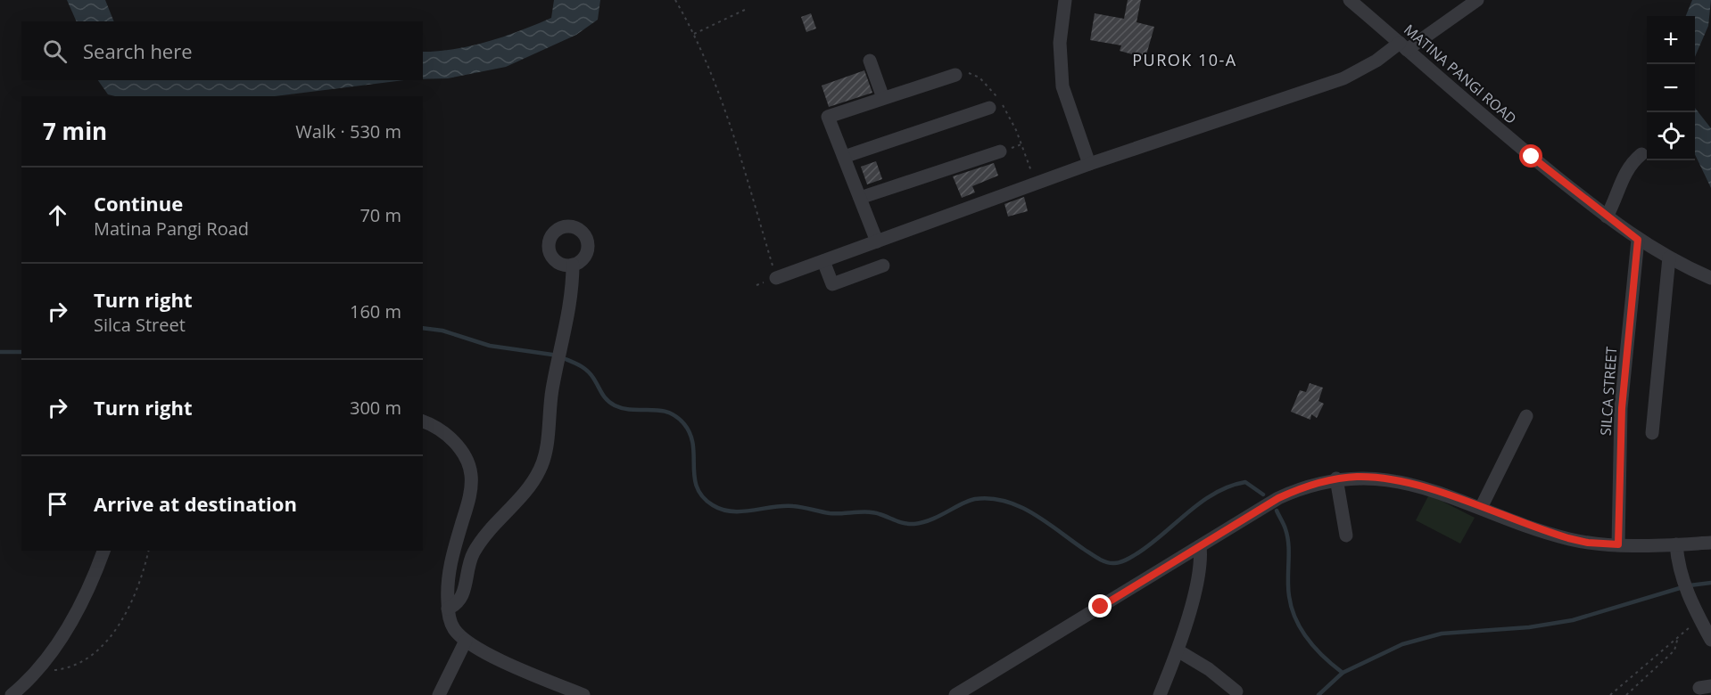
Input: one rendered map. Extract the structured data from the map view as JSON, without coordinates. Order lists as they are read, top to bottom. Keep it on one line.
{"streets":{"street":["MATINA PANGI ROAD","SILCA STREET"]},"crossings":[["MATINA PANGI ROAD","SILCA STREET"]],"districts":["PUROK 10-A"],"page":{"map_buttons":["+","−"],"search":"Search here","heading":["7 min","Walk · 530 m"],"list":[["Continue","Matina Pangi Road","70 m"],["Turn right","Silca Street","160 m"],["Turn right","300 m"],"Arrive at destination"]}}
